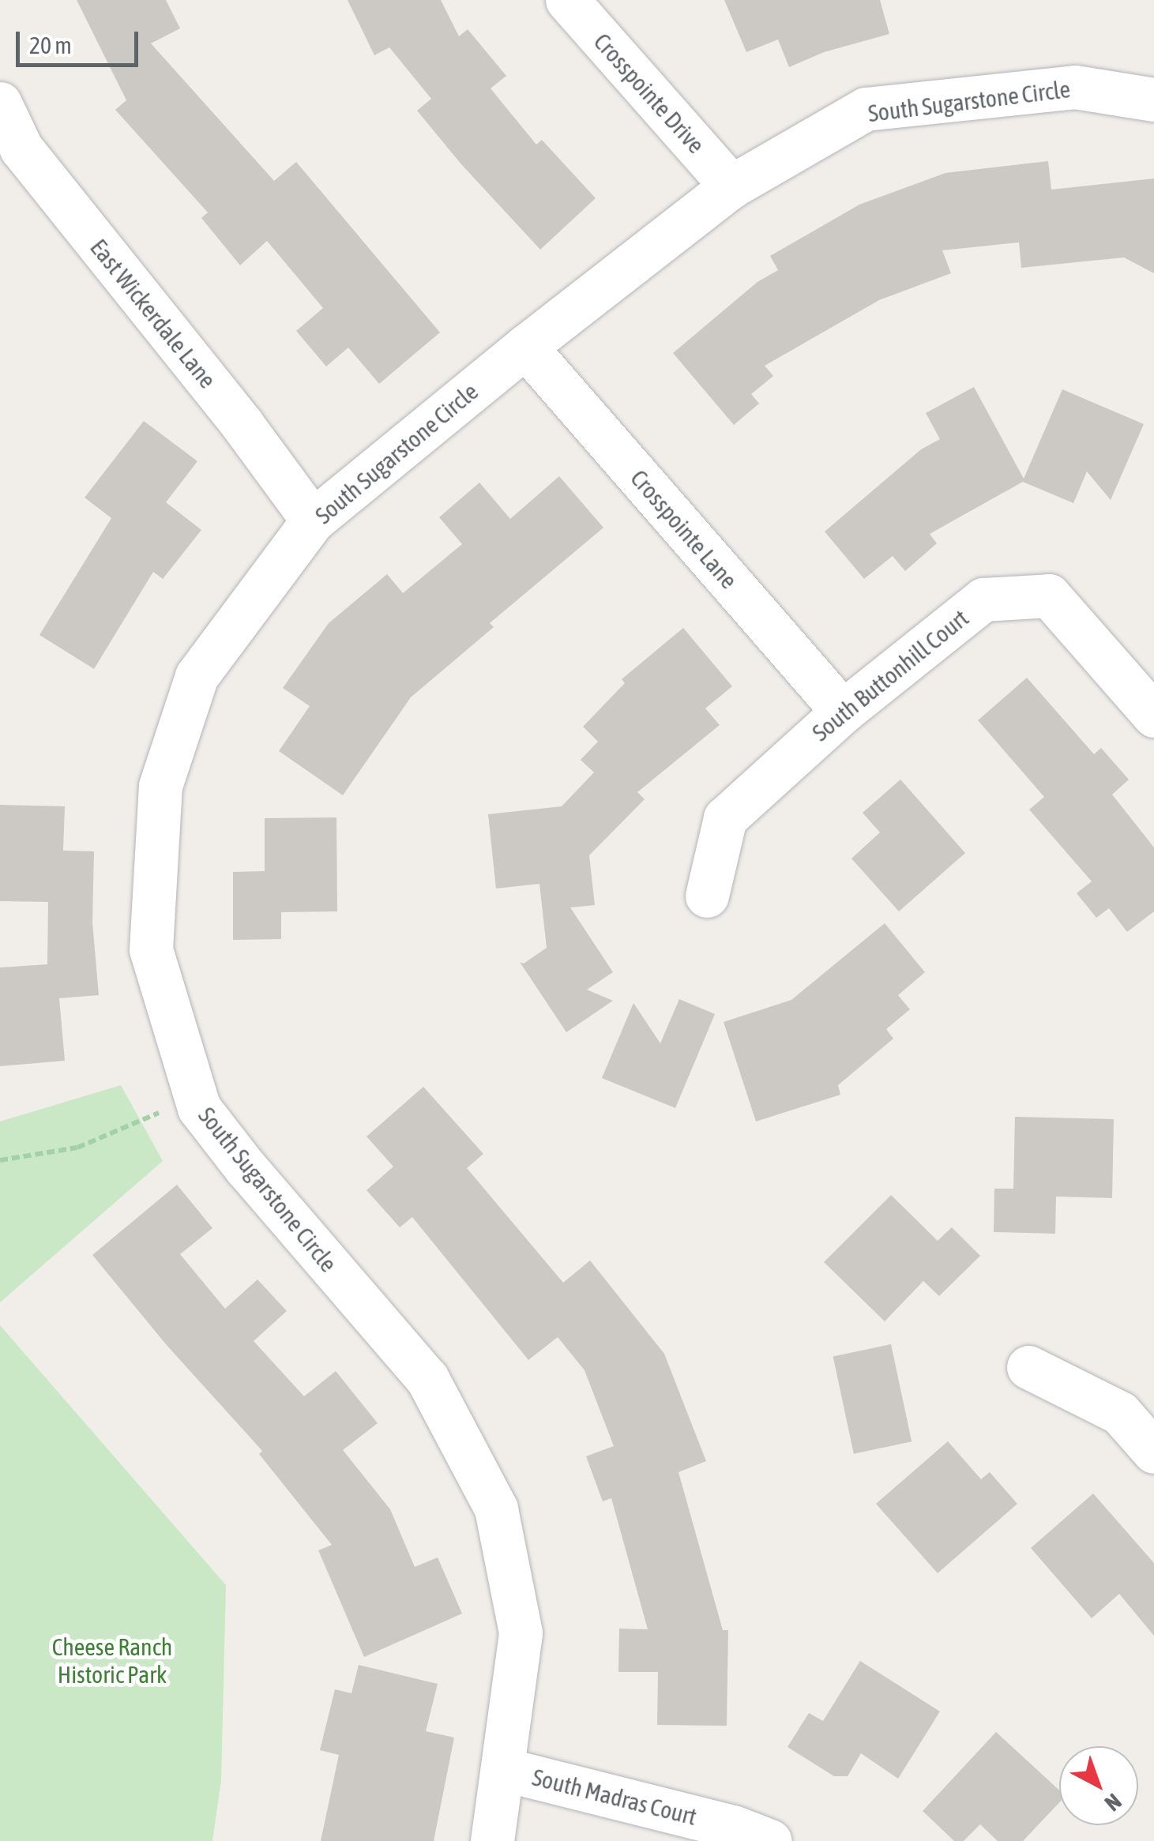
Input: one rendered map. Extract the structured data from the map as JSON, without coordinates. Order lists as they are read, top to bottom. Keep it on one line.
{"streets":{"street":["Crosspointe Drive","South Sugarstone Circle","East Wickerdale Lane","Crosspointe Lane","South Buttonhill Court","South Madras Court"]},"crossings":[["Crosspointe Drive","South Sugarstone Circle"],["South Sugarstone Circle","East Wickerdale Lane"],["South Sugarstone Circle","Crosspointe Lane"],["South Sugarstone Circle","South Madras Court"],["Crosspointe Lane","South Buttonhill Court"]],"parks":["Cheese Ranch Historic Park"],"scale_bar":"20 m","north":"bottom right"}
